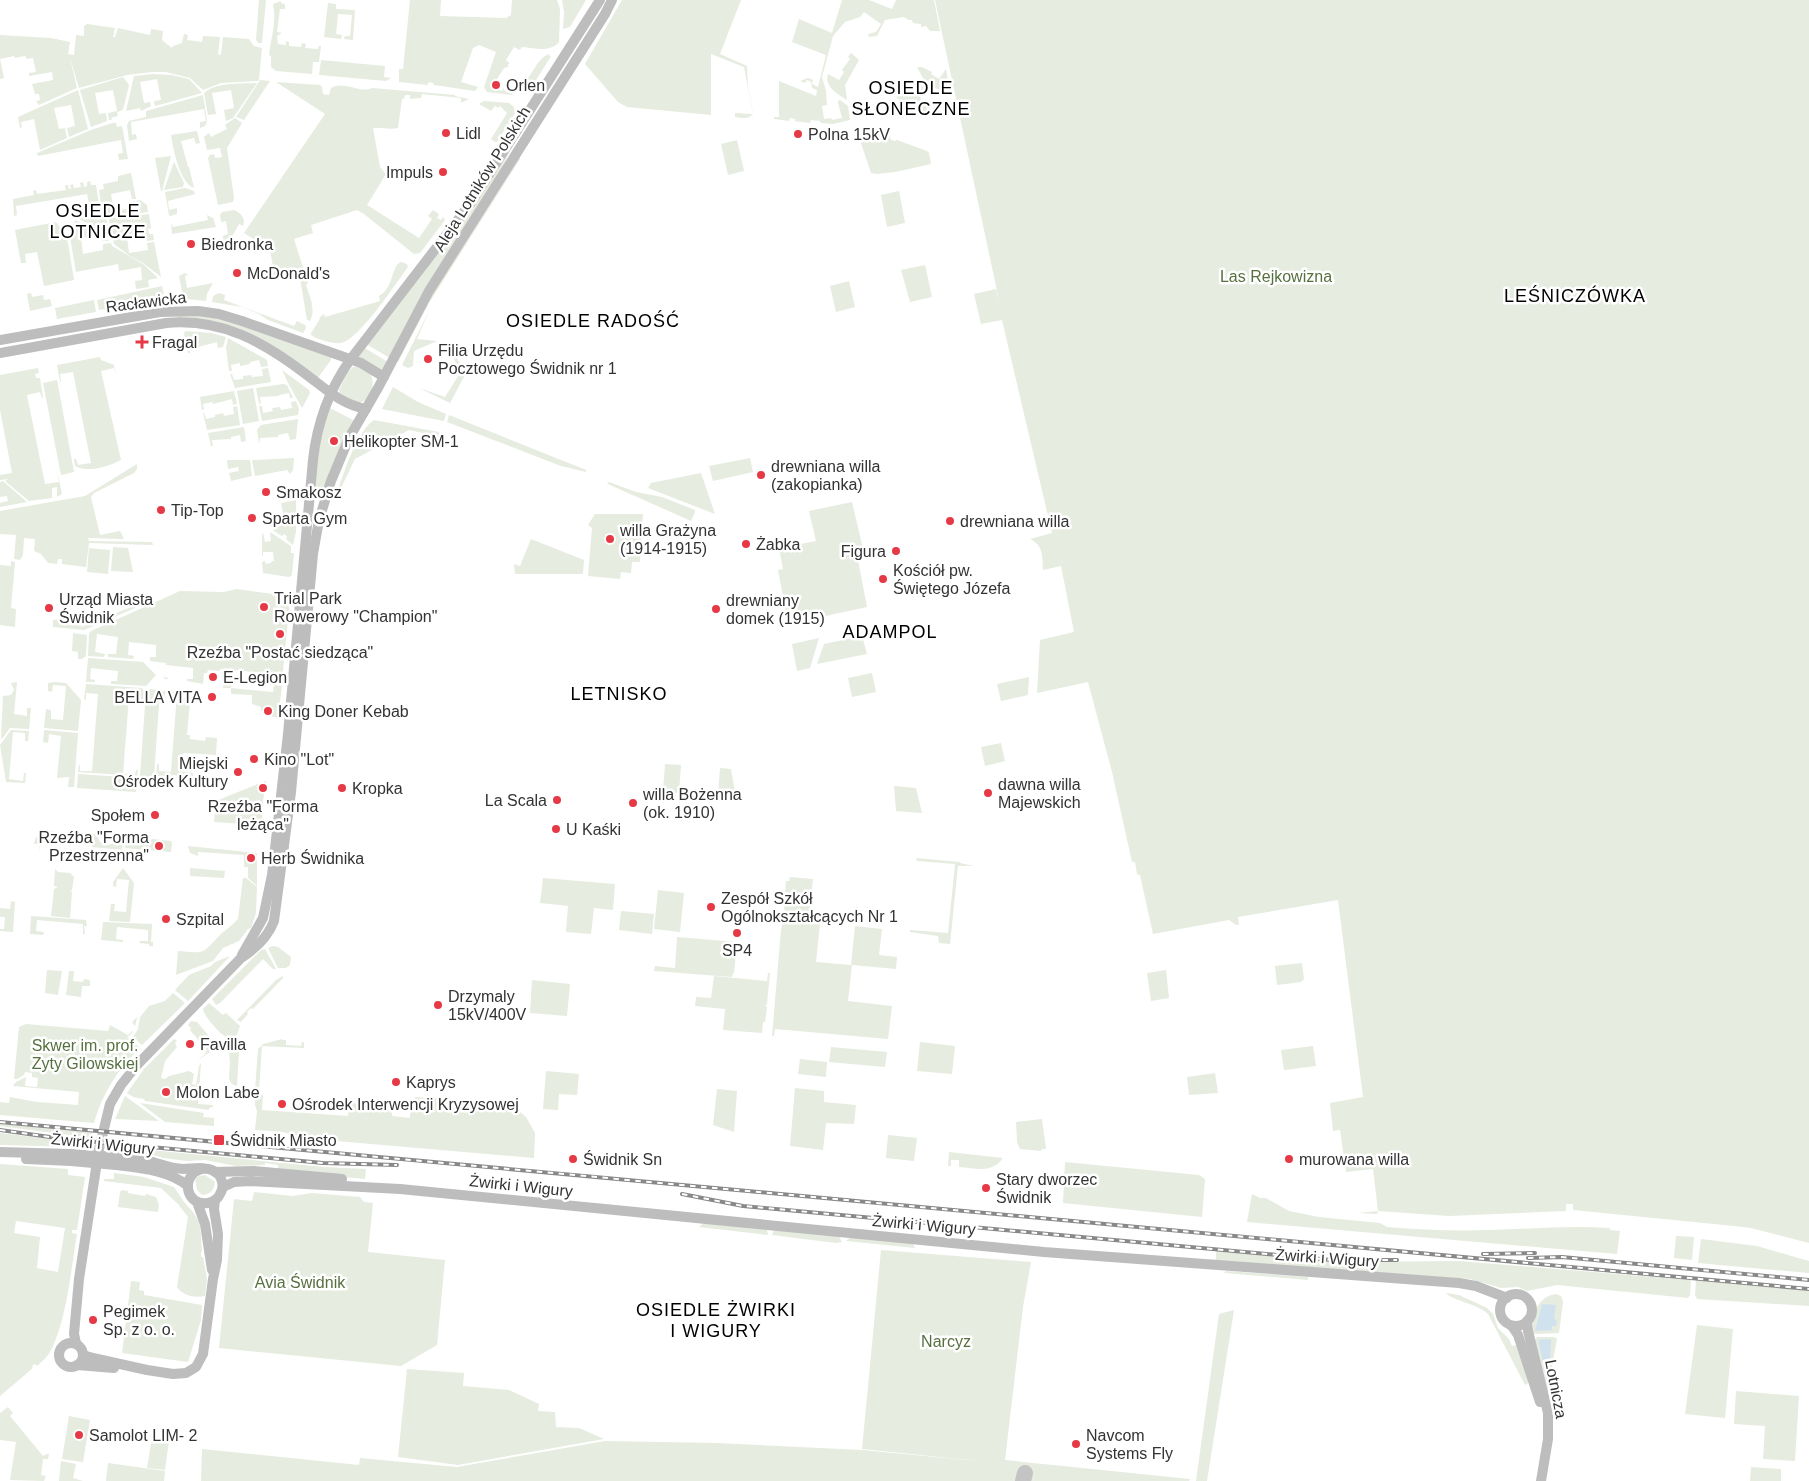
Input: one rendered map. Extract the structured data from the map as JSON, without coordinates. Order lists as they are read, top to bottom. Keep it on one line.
{"streets":{"street":["Aleja Lotników Polskich","Racławicka","Żwirki i Wigury","Lotnicza"]},"crossings":[["Aleja Lotników Polskich","Racławicka"],["Żwirki i Wigury","Lotnicza"]],"districts":["OSIEDLE SŁONECZNE","OSIEDLE LOTNICZE","LEŚNICZÓWKA","OSIEDLE RADOŚĆ","ADAMPOL","LETNISKO","OSIEDLE ŻWIRKI I WIGURY"],"parks":["Las Rejkowizna","Skwer im. prof. Zyty Gilowskiej","Avia Świdnik","Narcyz"],"places":{"other":["Orlen","Lidl","Polna 15kV","Impuls","Biedronka","McDonald's","Filia Urzędu Pocztowego Świdnik nr 1","Helikopter SM-1","drewniana willa (zakopianka)","Smakosz","Tip-Top","Sparta Gym","drewniana willa","willa Grażyna (1914-1915)","Żabka","Figura","Kościół pw. Świętego Józefa","Trial Park Rowerowy \"Champion\"","Urząd Miasta Świdnik","drewniany domek (1915)","Rzeźba \"Postać siedząca\"","E-Legion","BELLA VITA","King Doner Kebab","Kino \"Lot\"","Miejski Ośrodek Kultury","Rzeźba \"Forma leżąca\"","Kropka","dawna willa Majewskich","La Scala","willa Bożenna (ok. 1910)","Społem","U Kaśki","Rzeźba \"Forma Przestrzenna\"","Herb Świdnika","Zespół Szkół Ogólnokształcących Nr 1","Szpital","SP4","Drzymaly 15kV/400V","Favilla","Kaprys","Molon Labe","Ośrodek Interwencji Kryzysowej","Świdnik Sn","murowana willa","Stary dworzec Świdnik","Pegimek Sp. z o. o.","Samolot LIM- 2","Navcom Systems Fly"],"health":["Fragal"],"transit":["Świdnik Miasto"]}}
